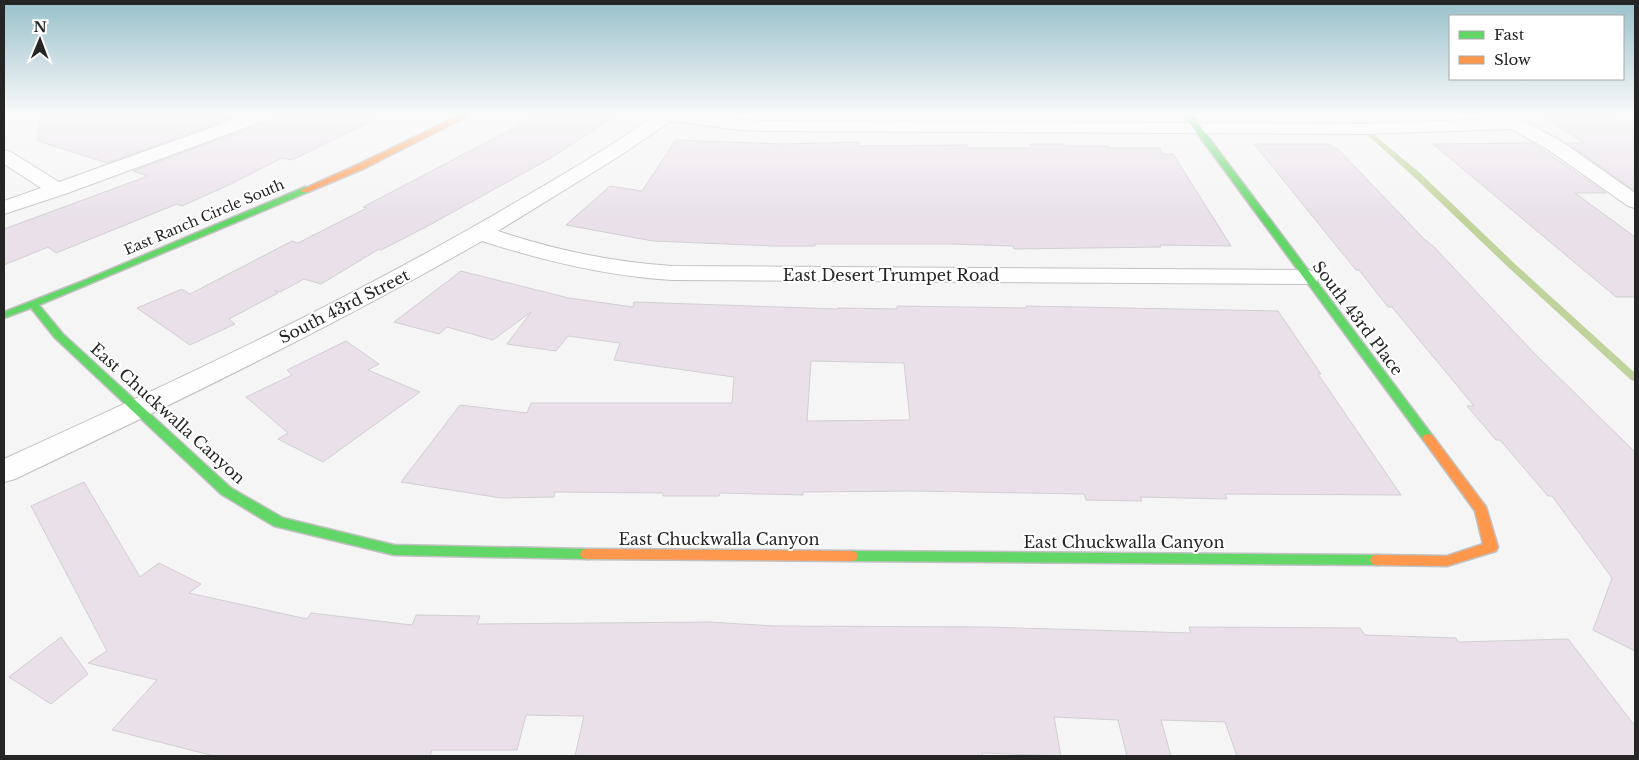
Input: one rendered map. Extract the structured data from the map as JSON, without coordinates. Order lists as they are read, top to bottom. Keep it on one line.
{"streets":{"street":["East Ranch Circle South","East Desert Trumpet Road","South 43rd Street","South 43rd Place","East Chuckwalla Canyon"]},"crossings":[["East Ranch Circle South","East Chuckwalla Canyon"],["East Desert Trumpet Road","South 43rd Street"],["East Desert Trumpet Road","South 43rd Place"],["South 43rd Street","East Chuckwalla Canyon"],["South 43rd Place","East Chuckwalla Canyon"]],"legend":["Fast","Slow"],"north":"top"}
